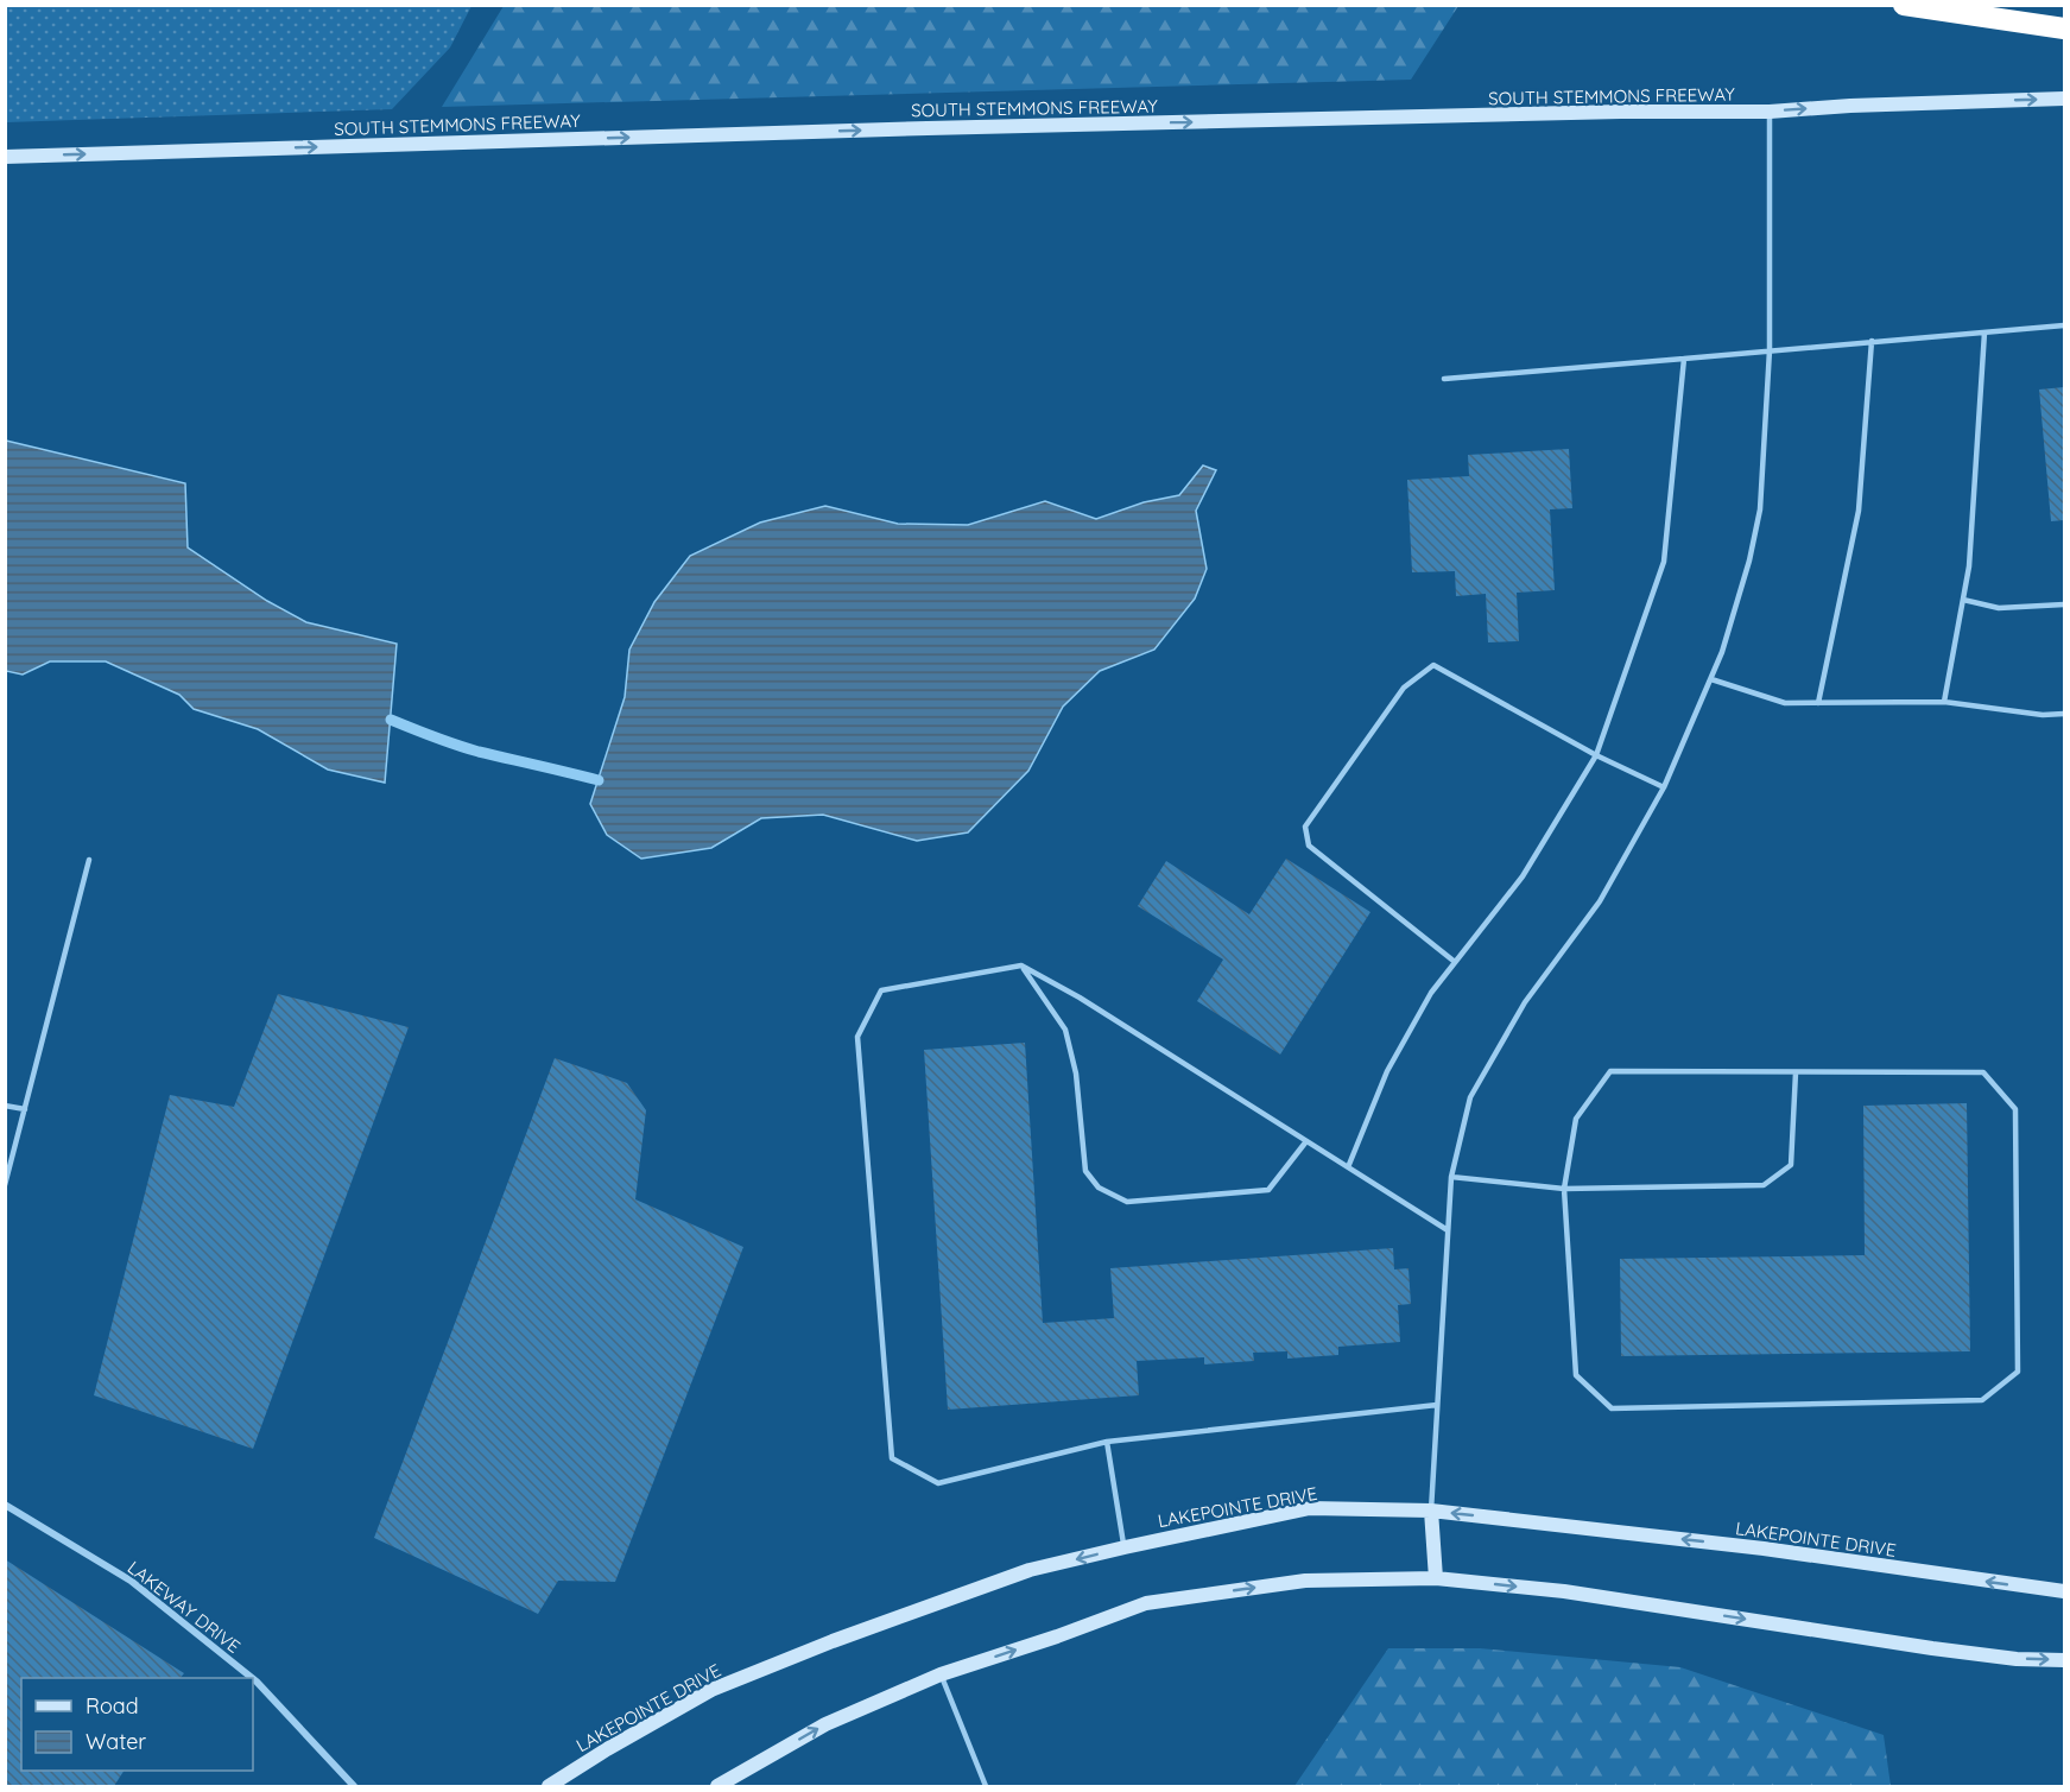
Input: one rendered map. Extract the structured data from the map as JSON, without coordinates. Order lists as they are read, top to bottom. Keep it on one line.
{"streets":{"main road":["SOUTH STEMMONS FREEWAY","LAKEPOINTE DRIVE"],"street":["LAKEWAY DRIVE"]},"one_way":["SOUTH STEMMONS FREEWAY"],"legend":["Road","Water"]}
